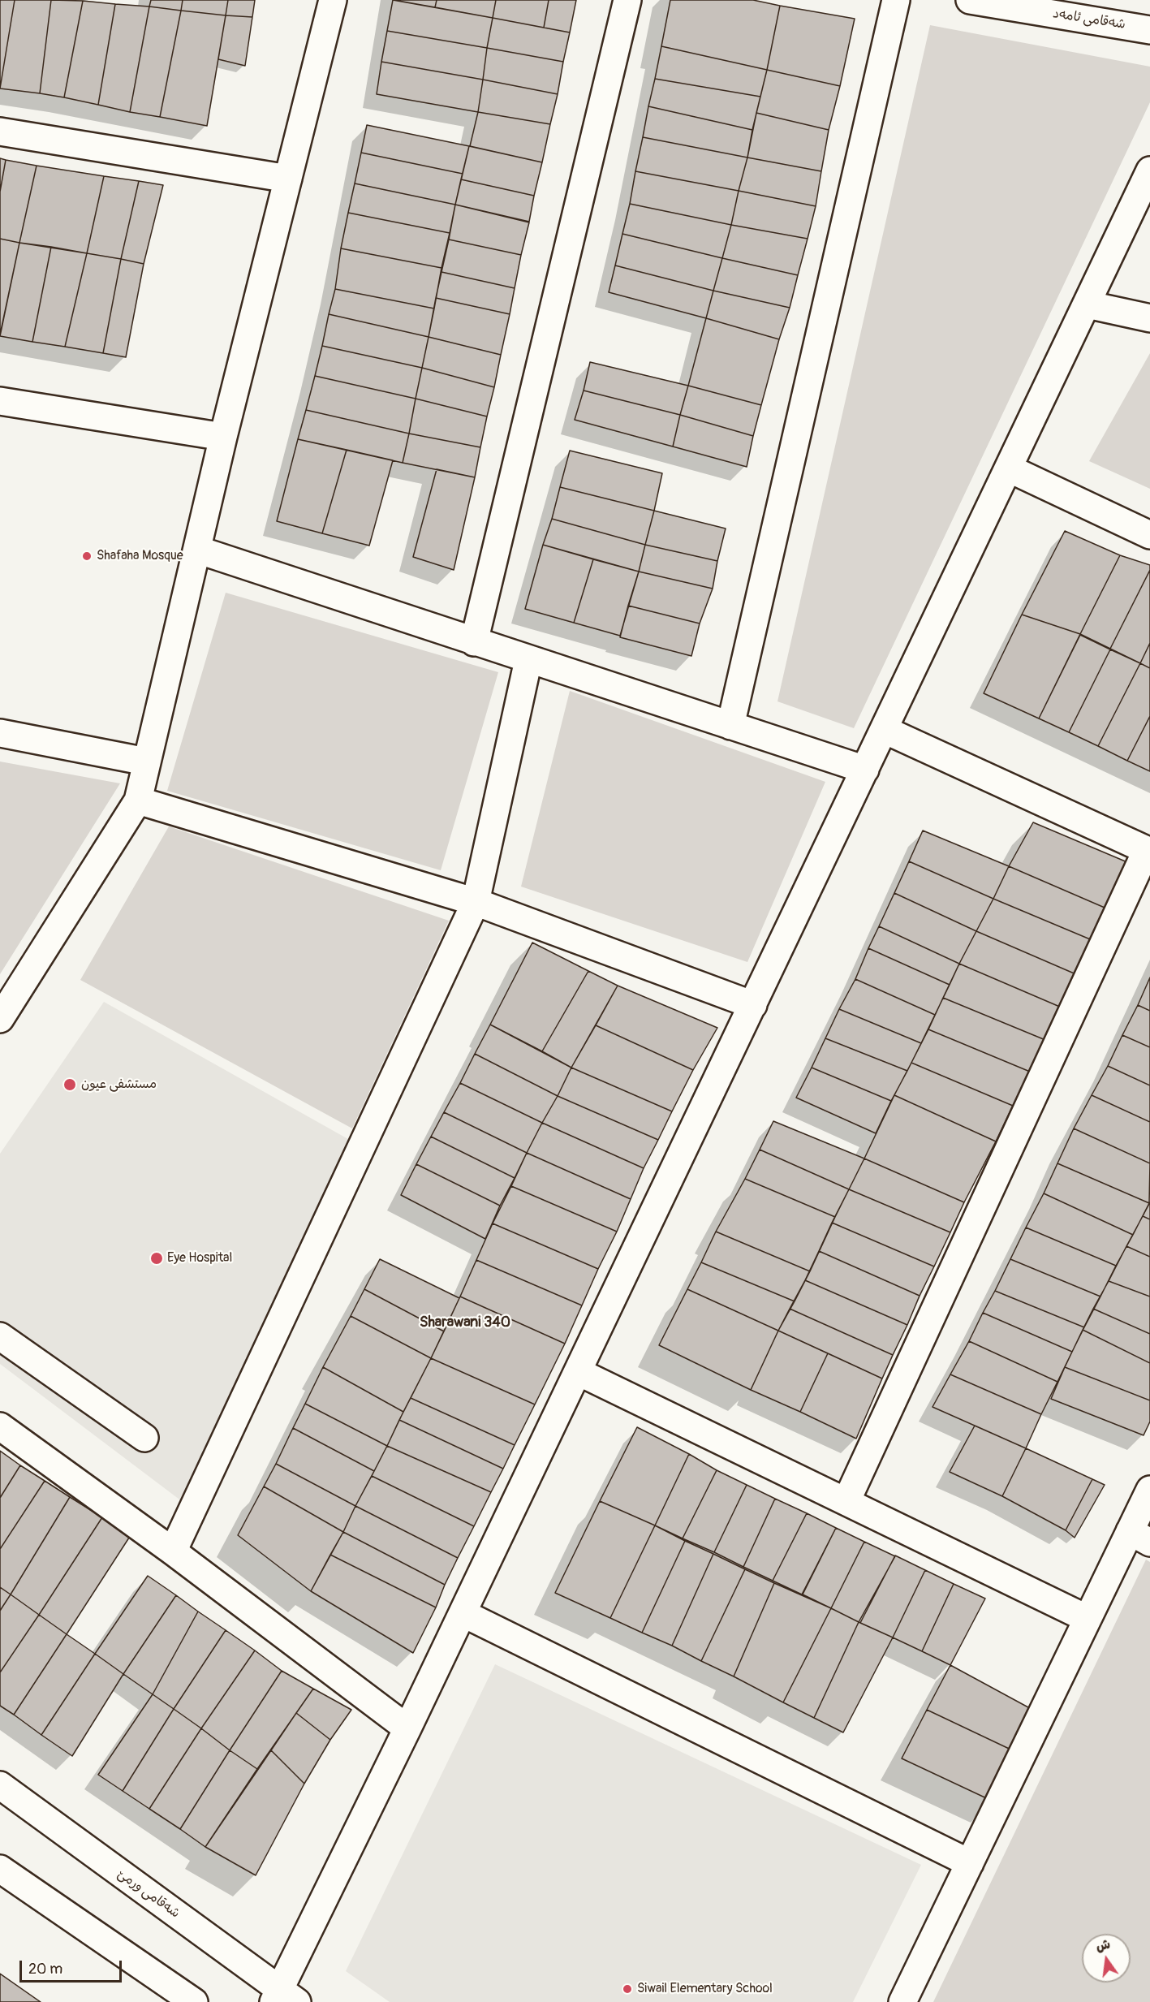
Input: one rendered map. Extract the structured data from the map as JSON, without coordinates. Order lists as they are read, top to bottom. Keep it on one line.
{"streets":{"street":["شەقامی ئامەد","شەقامی ورمێ"]},"districts":["Sharawani 340"],"places":["Shafaha Mosque","مستشفى عيون","Eye Hospital","Siwail Elementary School"],"scale_bar":"20 m","north":"top"}
